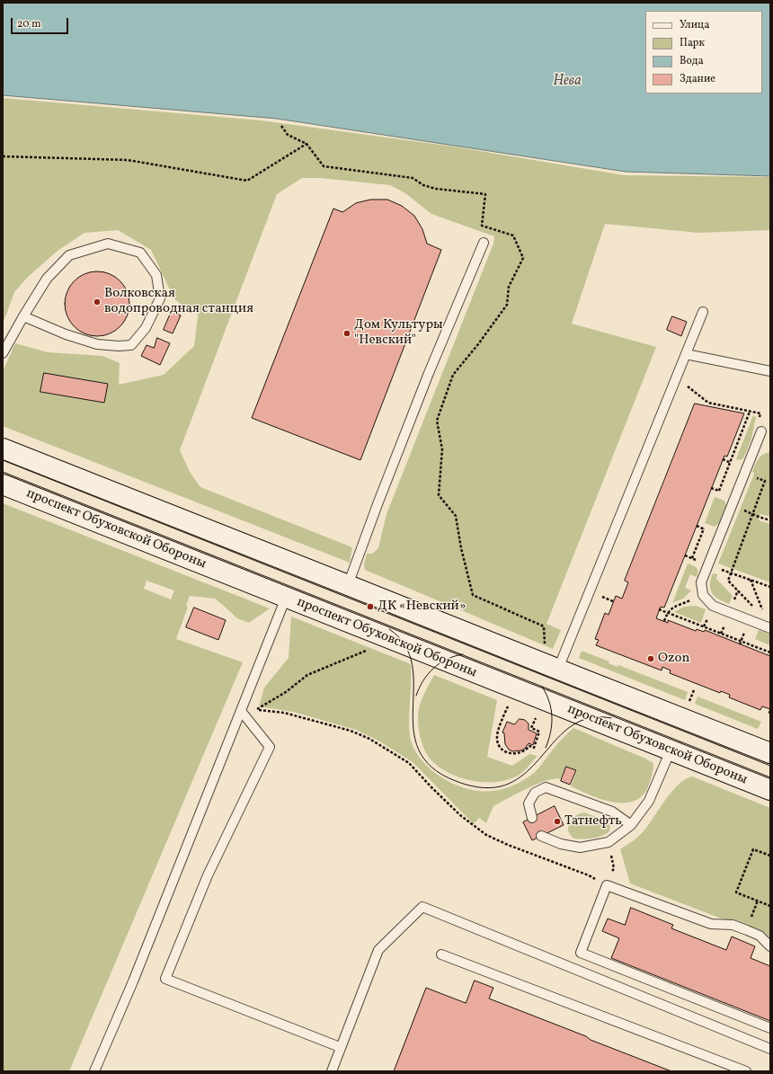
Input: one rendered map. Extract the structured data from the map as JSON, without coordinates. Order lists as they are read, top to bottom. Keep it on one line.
{"streets":{"main road":["проспект Обуховской Обороны"]},"water":["Нева"],"places":["Волковская водопроводная станция","Дом Культуры \"Невский\"","ДК «Невский»","Ozon","Татнефть"],"legend":["Улица","Парк","Вода","Здание"],"scale_bar":"20 m"}
